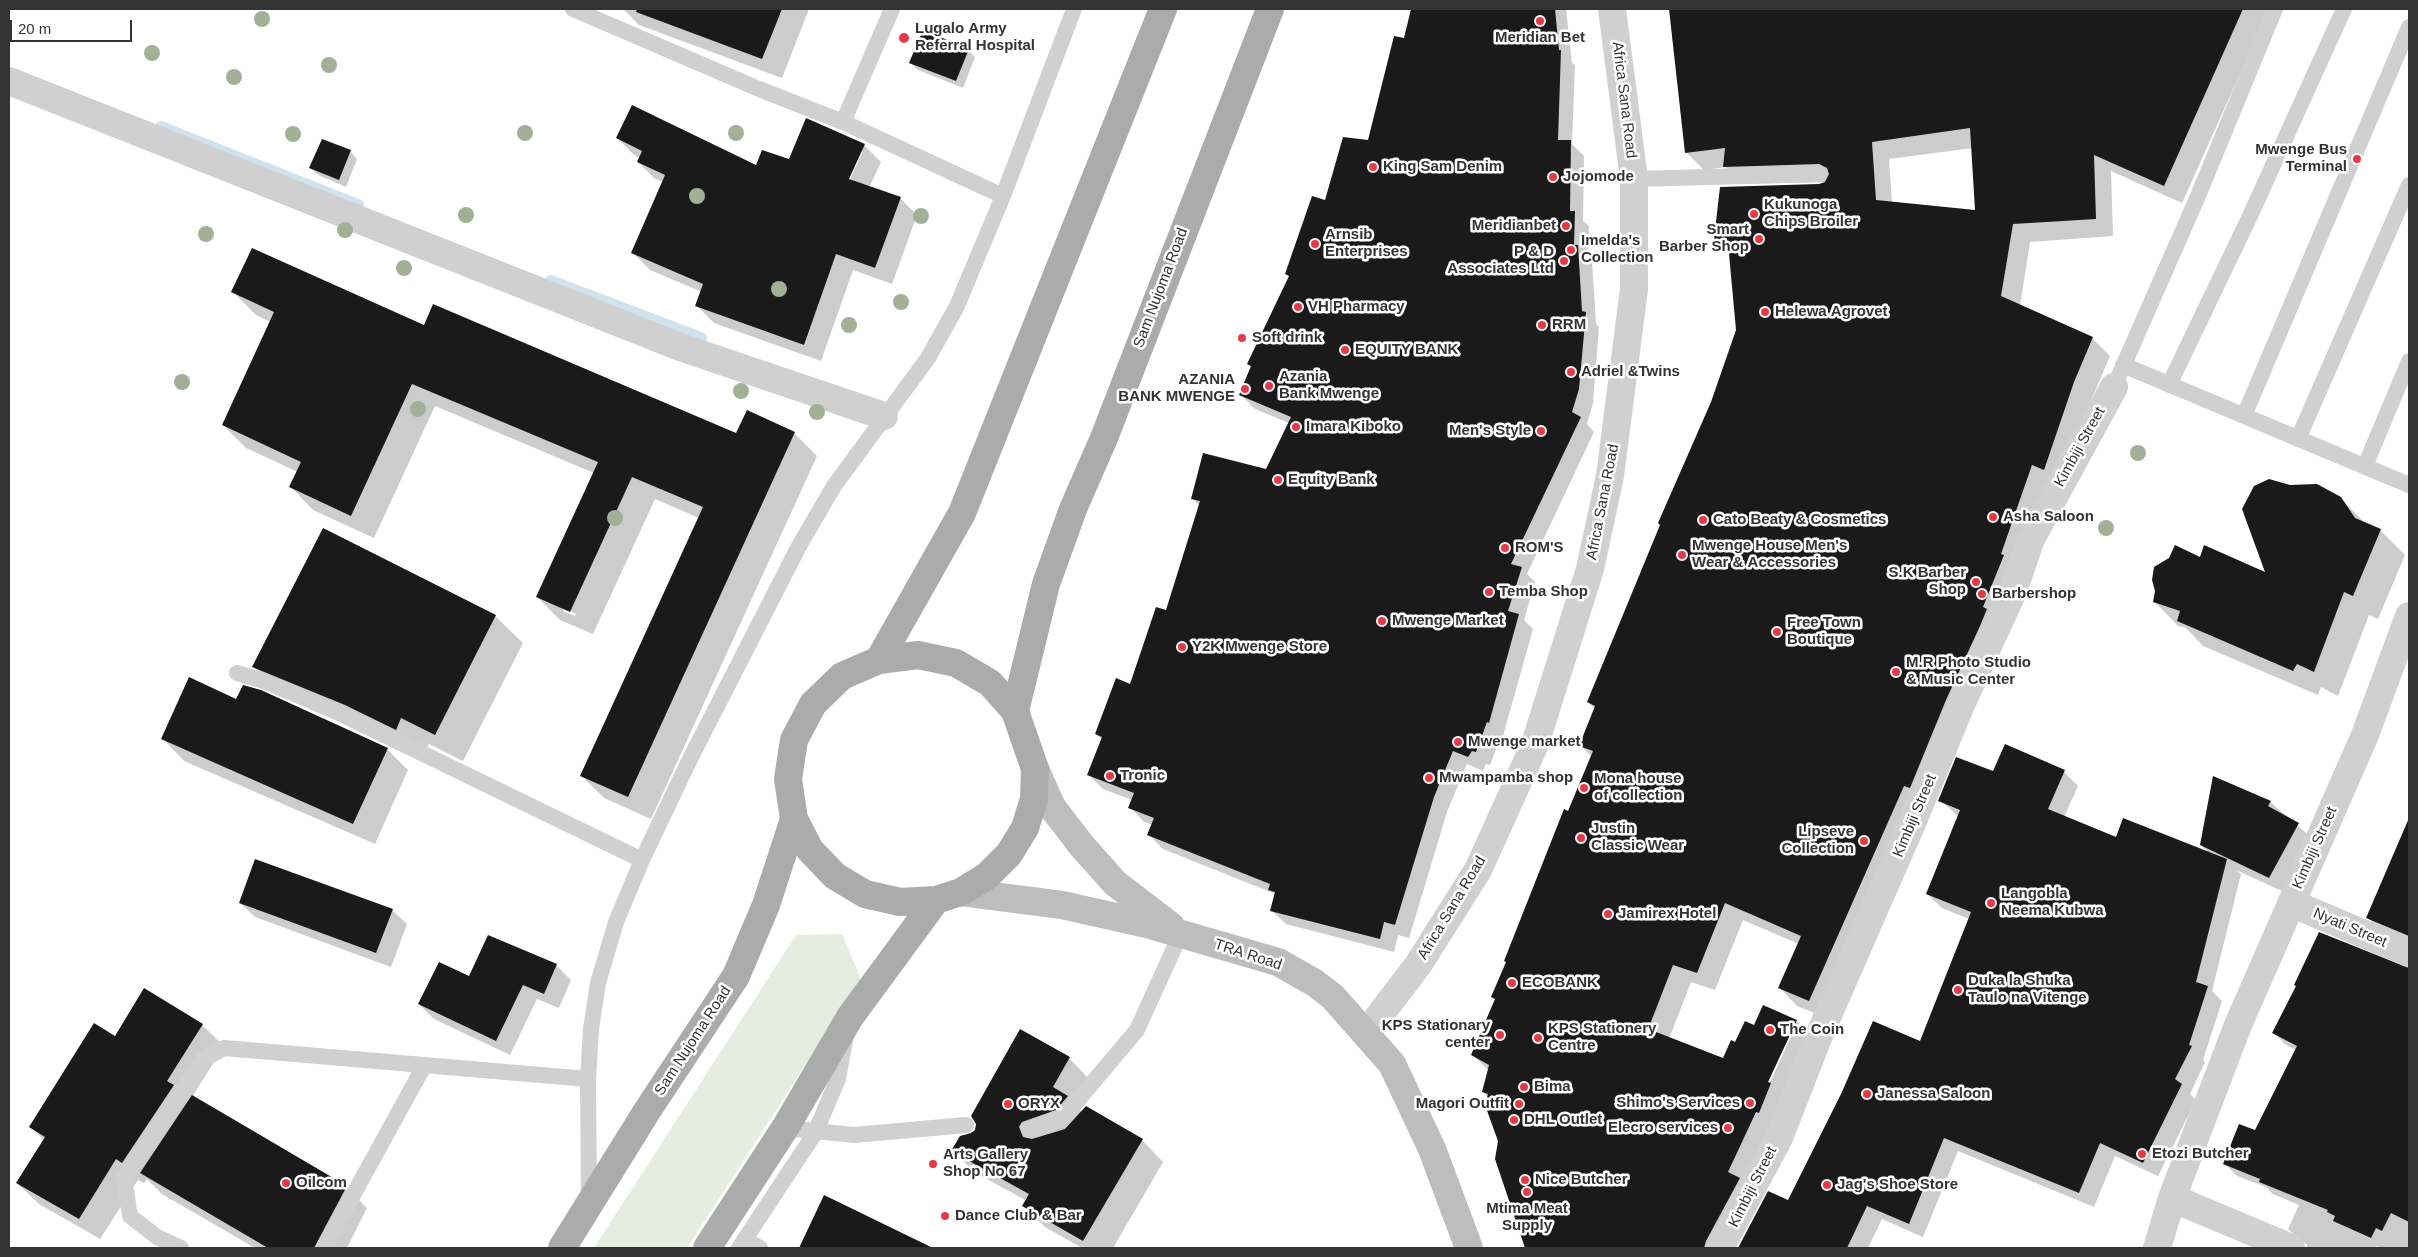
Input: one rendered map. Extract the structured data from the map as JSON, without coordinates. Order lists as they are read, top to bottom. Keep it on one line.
{"streets":{"main road":["Sam Nujoma Road","TRA Road"],"street":["Africa Sana Road","Kimbiji Street","Nyati Street"]},"crossings":[["Africa Sana Road","TRA Road"],["Kimbiji Street","Nyati Street"]],"places":["Meridian Bet","Lugalo Army Referral Hospital","Mwenge Bus Terminal","King Sam Denim","Jojomode","Kukunoga Chips Broiler","Meridianbet","Smart Barber Shop","Arnsib Enterprises","Imelda's Collection","P & D Associates Ltd","VH Pharmacy","Helewa Agrovet","RRM","Soft drink","EQUITY BANK","Adriel &Twins","Azania Bank Mwenge","AZANIA BANK MWENGE","Imara Kiboko","Men's Style","Equity Bank","Asha Saloon","Cato Beaty & Cosmetics","ROM'S","Mwenge House Men's Wear & Accessories","S.K Barber Shop","Temba Shop","Barbershop","Mwenge Market","Free Town Boutique","Y2K Mwenge Store","M.R Photo Studio & Music Center","Mwenge market","Tronic","Mwampamba shop","Mona house of collection","Justin Classic Wear","Lipseve Collection","Langobla Neema Kubwa","Jamirex Hotel","ECOBANK","Duka la Shuka Taulo na Vitenge","The Coin","KPS Stationary center","KPS Stationery Centre","Bima","Janessa Saloon","Shimo's Services","ORYX","Magori Outfit","DHL Outlet","Elecro services","Etozi Butcher","Arts Gallery Shop No 67","Nice Butcher","Oilcom","Jag's Shoe Store","Mtima Meat Supply","Dance Club & Bar"],"scale_bar":"20 m"}
